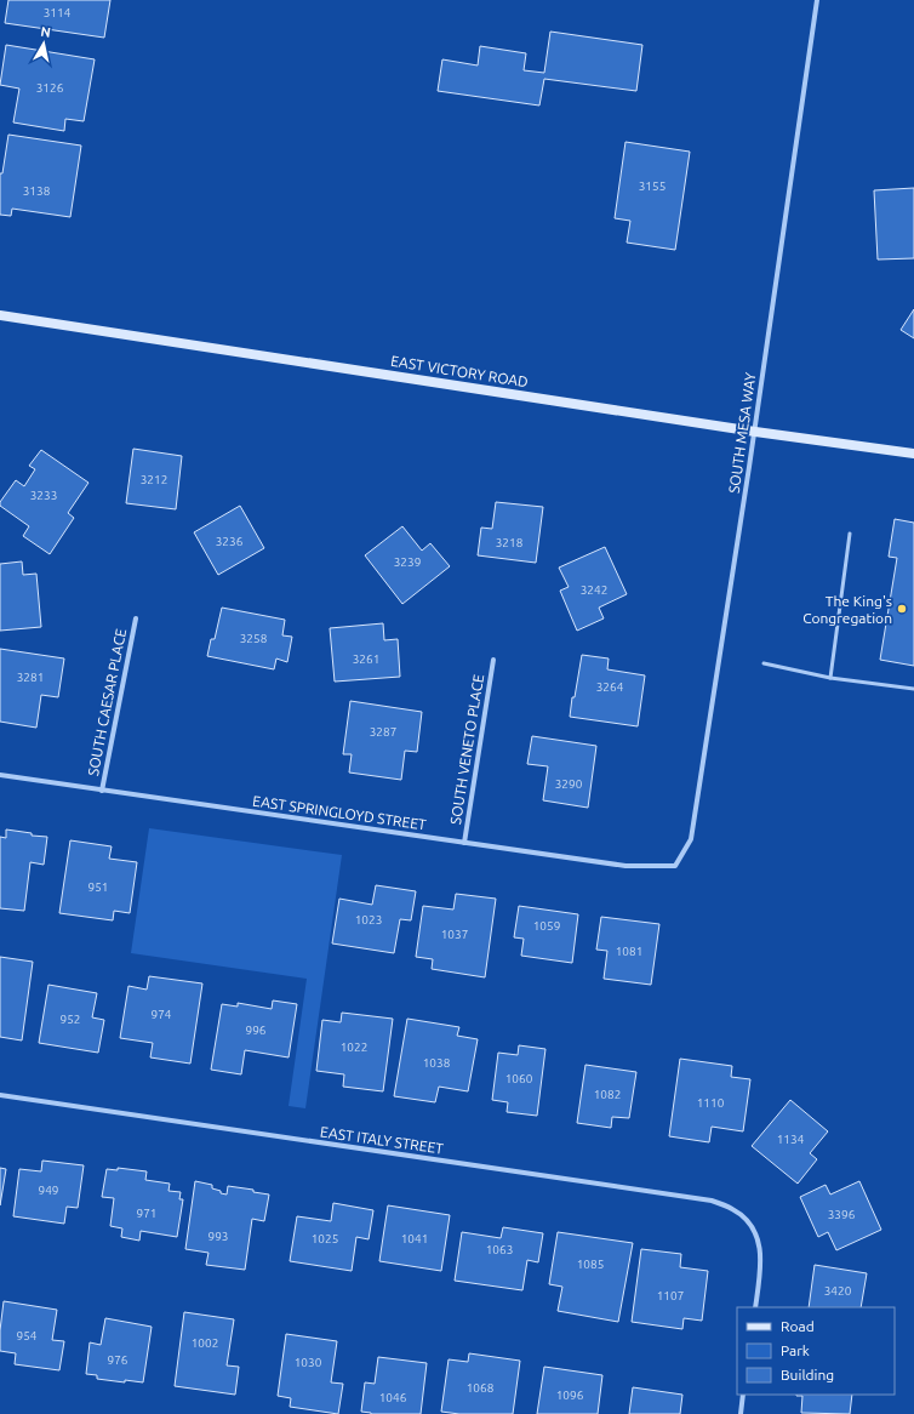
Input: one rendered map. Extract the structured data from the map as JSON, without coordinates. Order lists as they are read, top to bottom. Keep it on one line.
{"streets":{"main road":["EAST VICTORY ROAD"],"street":["SOUTH MESA WAY","SOUTH CAESAR PLACE","SOUTH VENETO PLACE","EAST SPRINGLOYD STREET","EAST ITALY STREET"]},"crossings":[["EAST VICTORY ROAD","SOUTH MESA WAY"],["SOUTH MESA WAY","EAST SPRINGLOYD STREET"],["SOUTH CAESAR PLACE","EAST SPRINGLOYD STREET"],["SOUTH VENETO PLACE","EAST SPRINGLOYD STREET"]],"places":["The King's Congregation"],"house_numbers":["3114","3126","3155","3138","3212","3233","3236","3218","3239","3242","3258","3261","3281","3264","3287","3290","951","1023","1059","1037","1081","974","952","996","1022","1038","1060","1082","1110","1134","949","971","3396","993","1025","1041","1063","1085","3420","1107","954","1002","976","1030","1068","1096","1046"],"legend":["Road","Park","Building"],"north":"top"}
